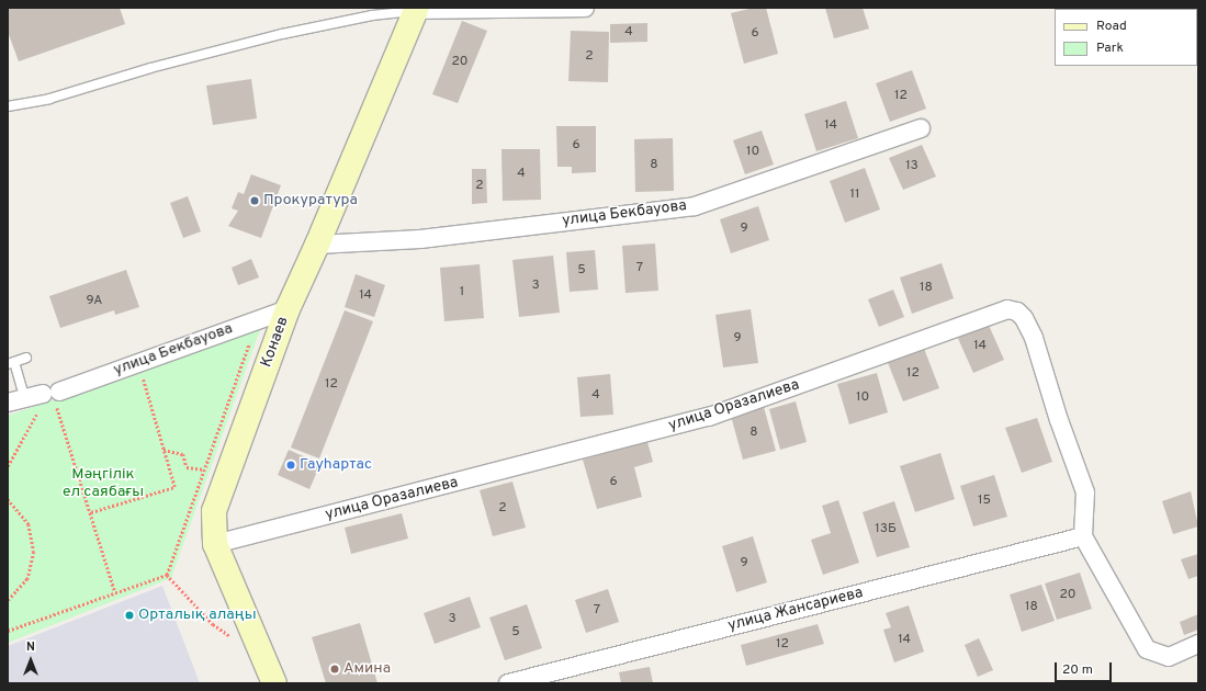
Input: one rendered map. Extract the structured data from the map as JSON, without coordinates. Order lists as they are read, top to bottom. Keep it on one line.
{"streets":{"main road":["Конаев"],"street":["улица Бекбауова","улица Оразалиева","улица Жансариева"]},"crossings":[["улица Бекбауова","Конаев"],["Конаев","улица Оразалиева"],["улица Оразалиева","улица Жансариева"]],"parks":["Мәңгілік ел саябағы"],"places":["Прокуратура","Гауһартас","Орталық алаңы","Амина"],"house_numbers":["4","6","2","20","12","14","6","10","8","13","4","2","11","9","7","5","3","18","1","14","9А","9","14","12","12","4","10","8","6","15","2","13Б","9","20","18","7","3","5","14","12"],"legend":["Road","Park"],"scale_bar":"20 m","north":"top"}
